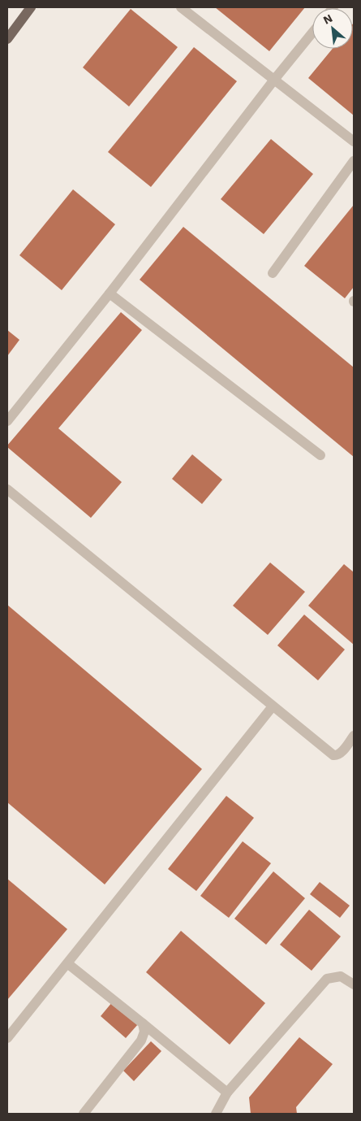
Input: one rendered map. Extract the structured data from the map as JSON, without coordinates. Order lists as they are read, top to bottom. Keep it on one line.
{"north":"top left"}
